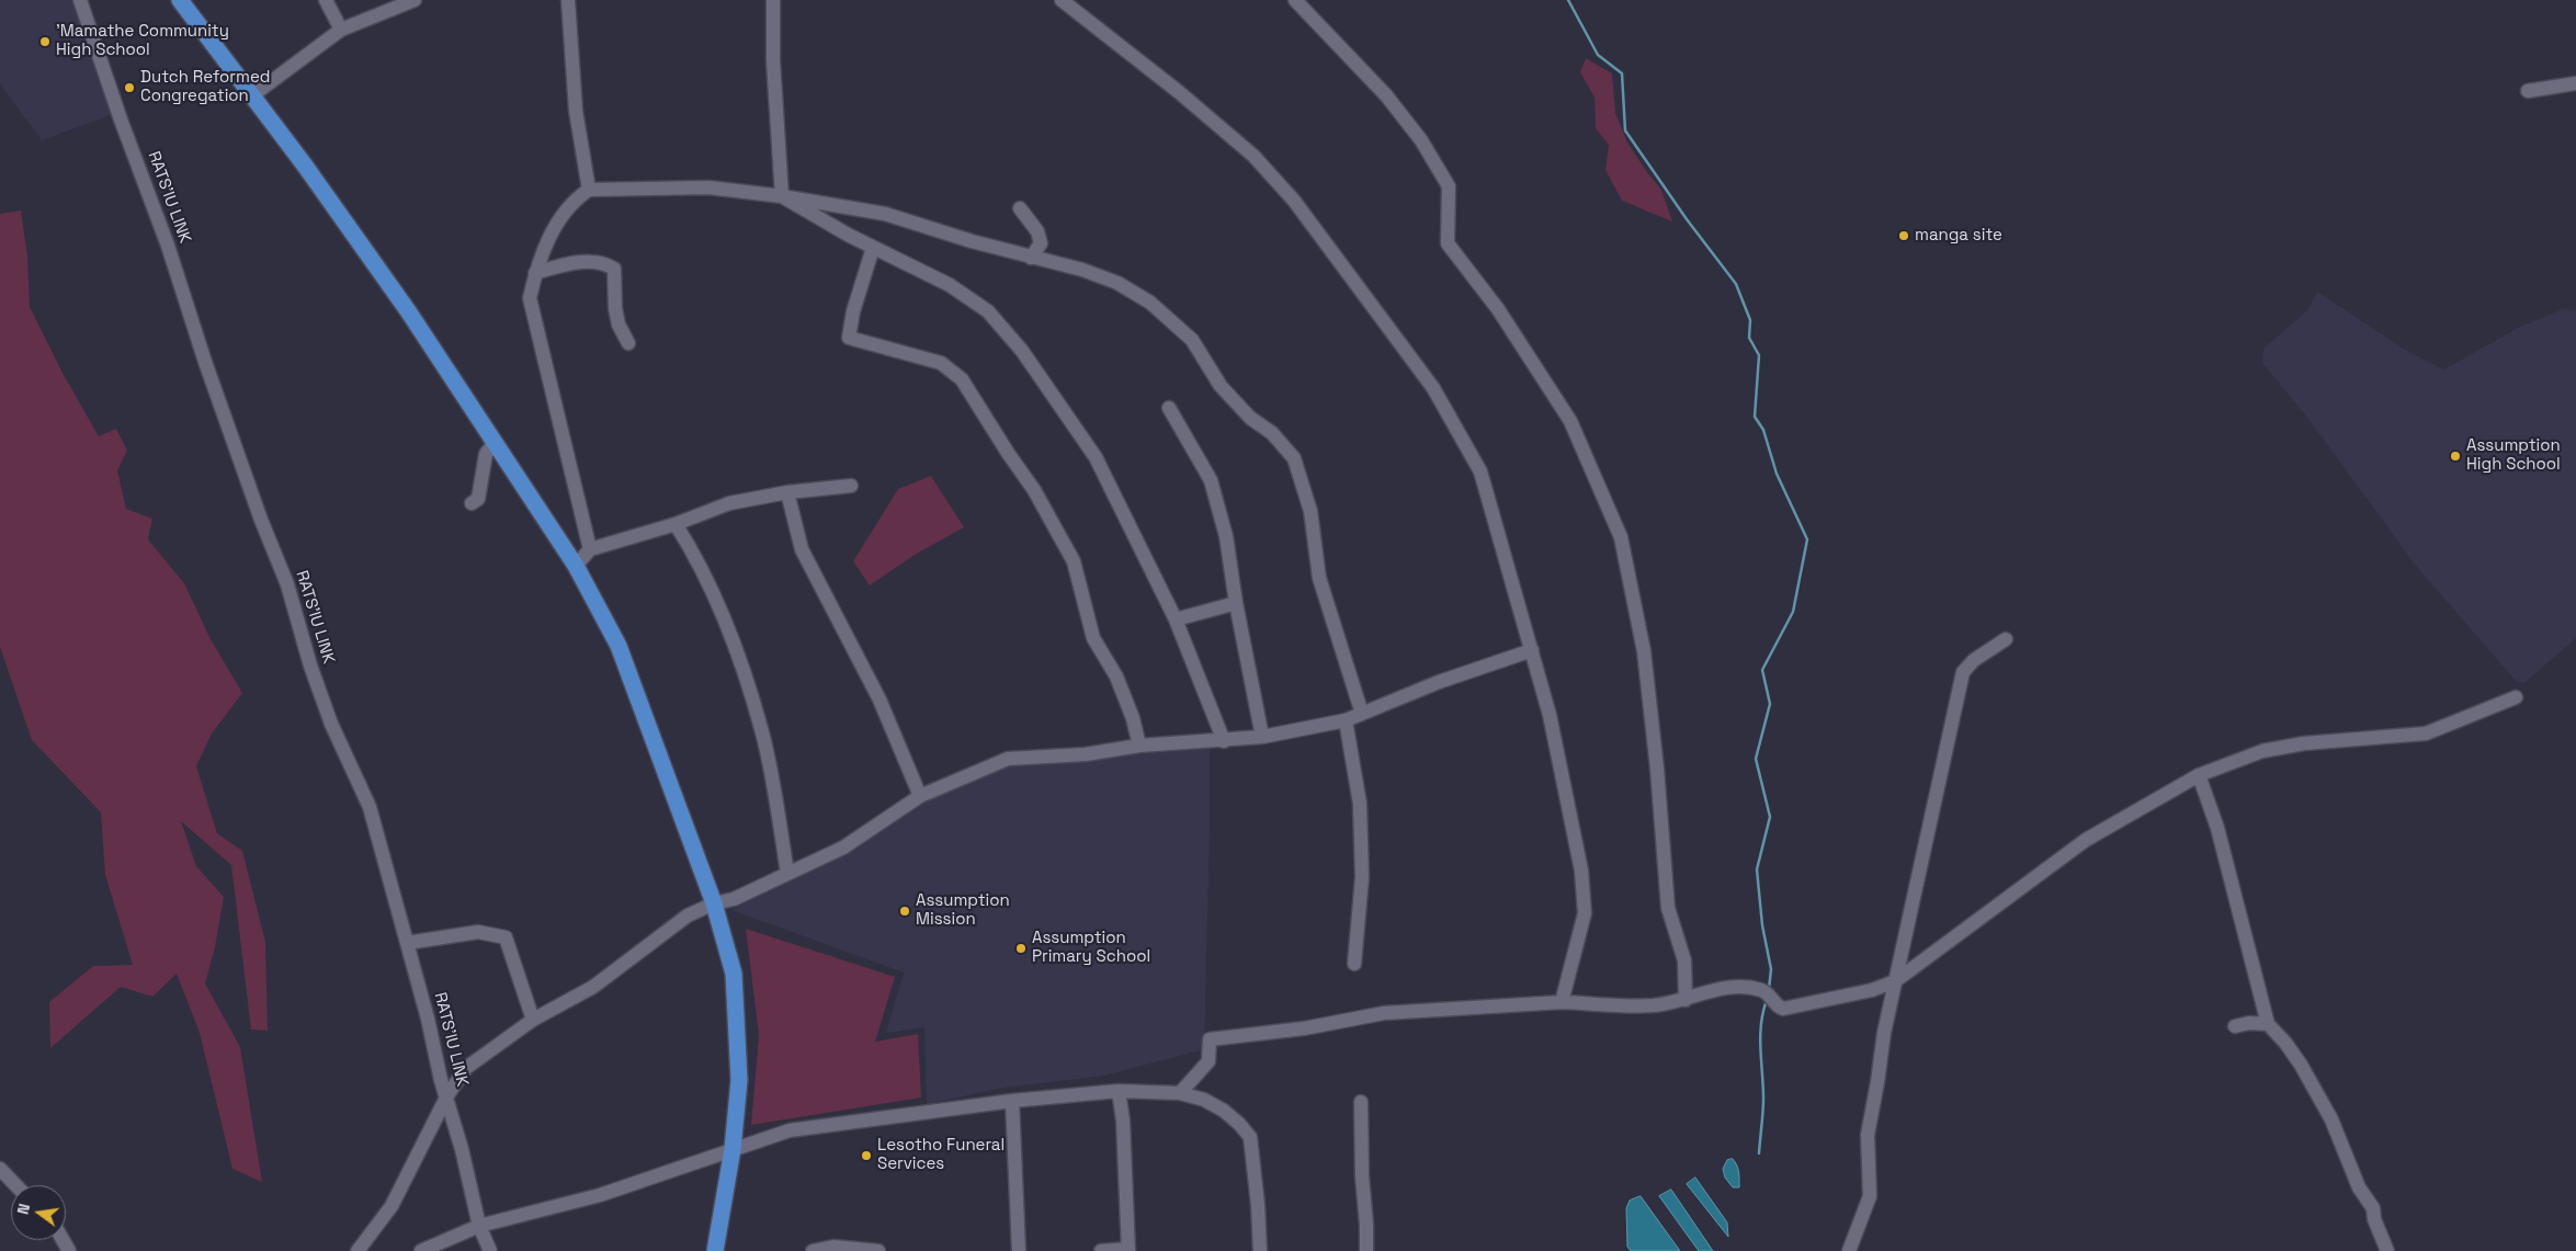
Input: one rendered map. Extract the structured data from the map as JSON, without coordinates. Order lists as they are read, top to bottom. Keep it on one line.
{"streets":{"street":["RATS'IU LINK"]},"places":["'Mamathe Community High School","Dutch Reformed Congregation","manga site","Assumption High School","Assumption Mission","Assumption Primary School","Lesotho Funeral Services"],"north":"left"}
